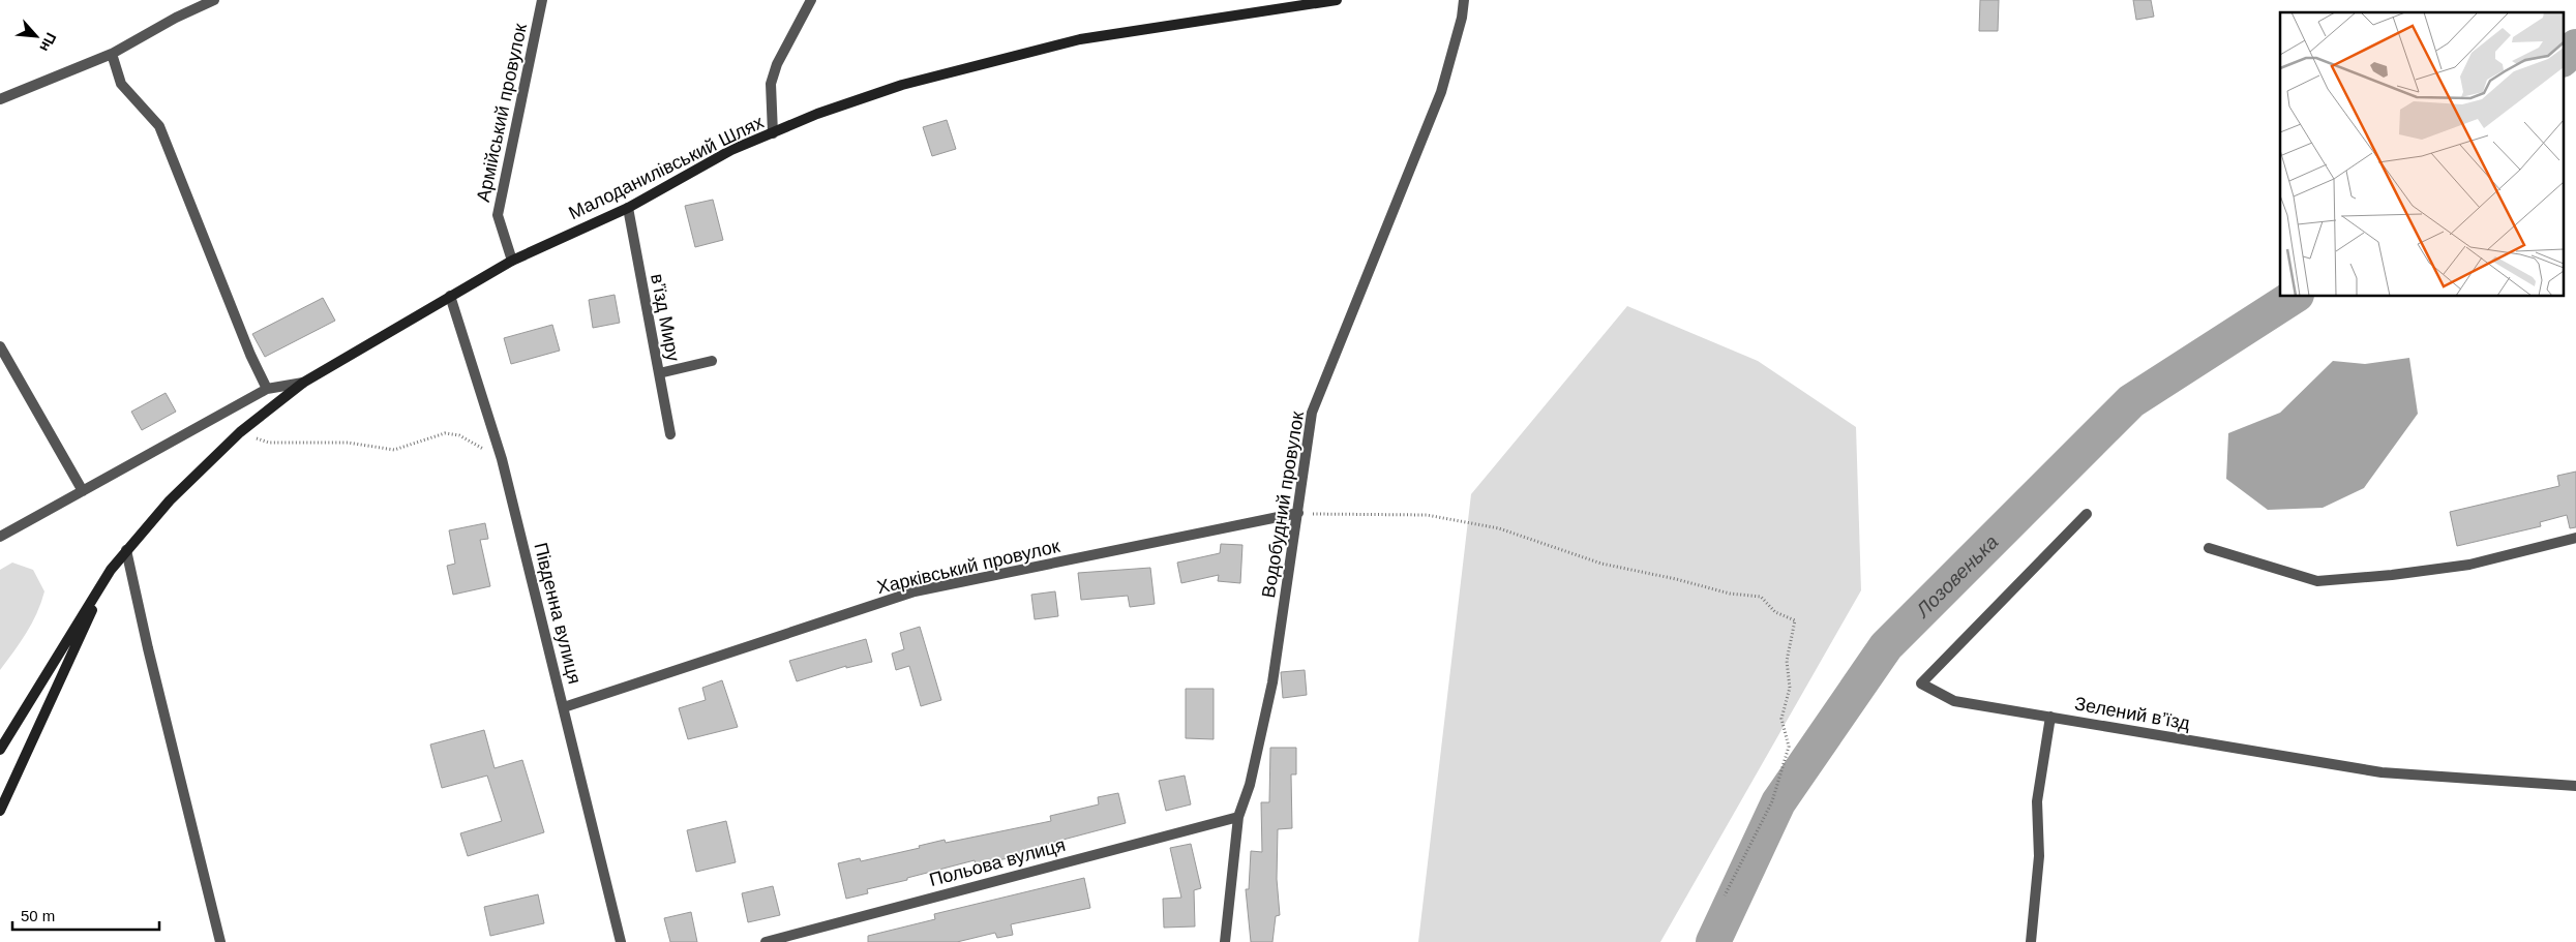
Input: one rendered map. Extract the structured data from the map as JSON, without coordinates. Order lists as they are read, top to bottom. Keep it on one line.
{"streets":{"main road":["Малоданилівський Шлях"],"street":["Армійський провулок","в’їзд Миру","Водобудний провулок","Харківський провулок","Південна вулиця","Зелений в’їзд","Польова вулиця"]},"crossings":[["Армійський провулок","Малоданилівський Шлях"],["Малоданилівський Шлях","в’їзд Миру"],["Малоданилівський Шлях","Південна вулиця"],["Водобудний провулок","Харківський провулок"],["Водобудний провулок","Польова вулиця"],["Харківський провулок","Південна вулиця"]],"water":["Лозовенька"],"scale_bar":"50 m","north":"bottom right"}
